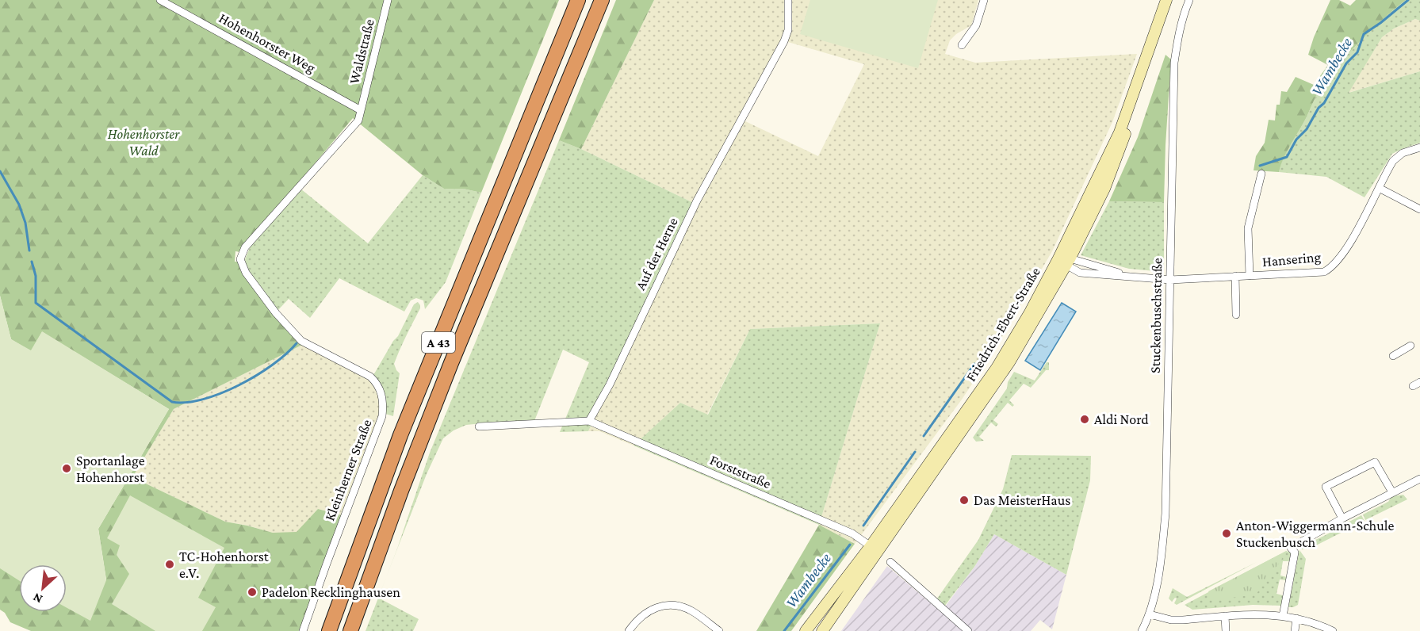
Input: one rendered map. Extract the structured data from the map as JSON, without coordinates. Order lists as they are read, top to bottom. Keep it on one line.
{"streets":{"highway":["A 43"],"main road":["Friedrich-Ebert-Straße"],"street":["Hohenhorster Weg","Waldstraße","Auf der Herne","Hansering","Stuckenbuschstraße","Kleinherner Straße","Forststraße"]},"crossings":[["Hohenhorster Weg","Waldstraße"],["Hohenhorster Weg","Kleinherner Straße"],["Waldstraße","Kleinherner Straße"],["Auf der Herne","Forststraße"],["Hansering","Stuckenbuschstraße"],["Hansering","Friedrich-Ebert-Straße"],["Friedrich-Ebert-Straße","Forststraße"]],"water":["Wambecke"],"parks":["Hohenhorster Wald"],"places":["Aldi Nord","Sportanlage Hohenhorst","Das MeisterHaus","Anton-Wiggermann-Schule Stuckenbusch","TC-Hohenhorst e.V.","Padelon Recklinghausen"],"north":"bottom left"}
